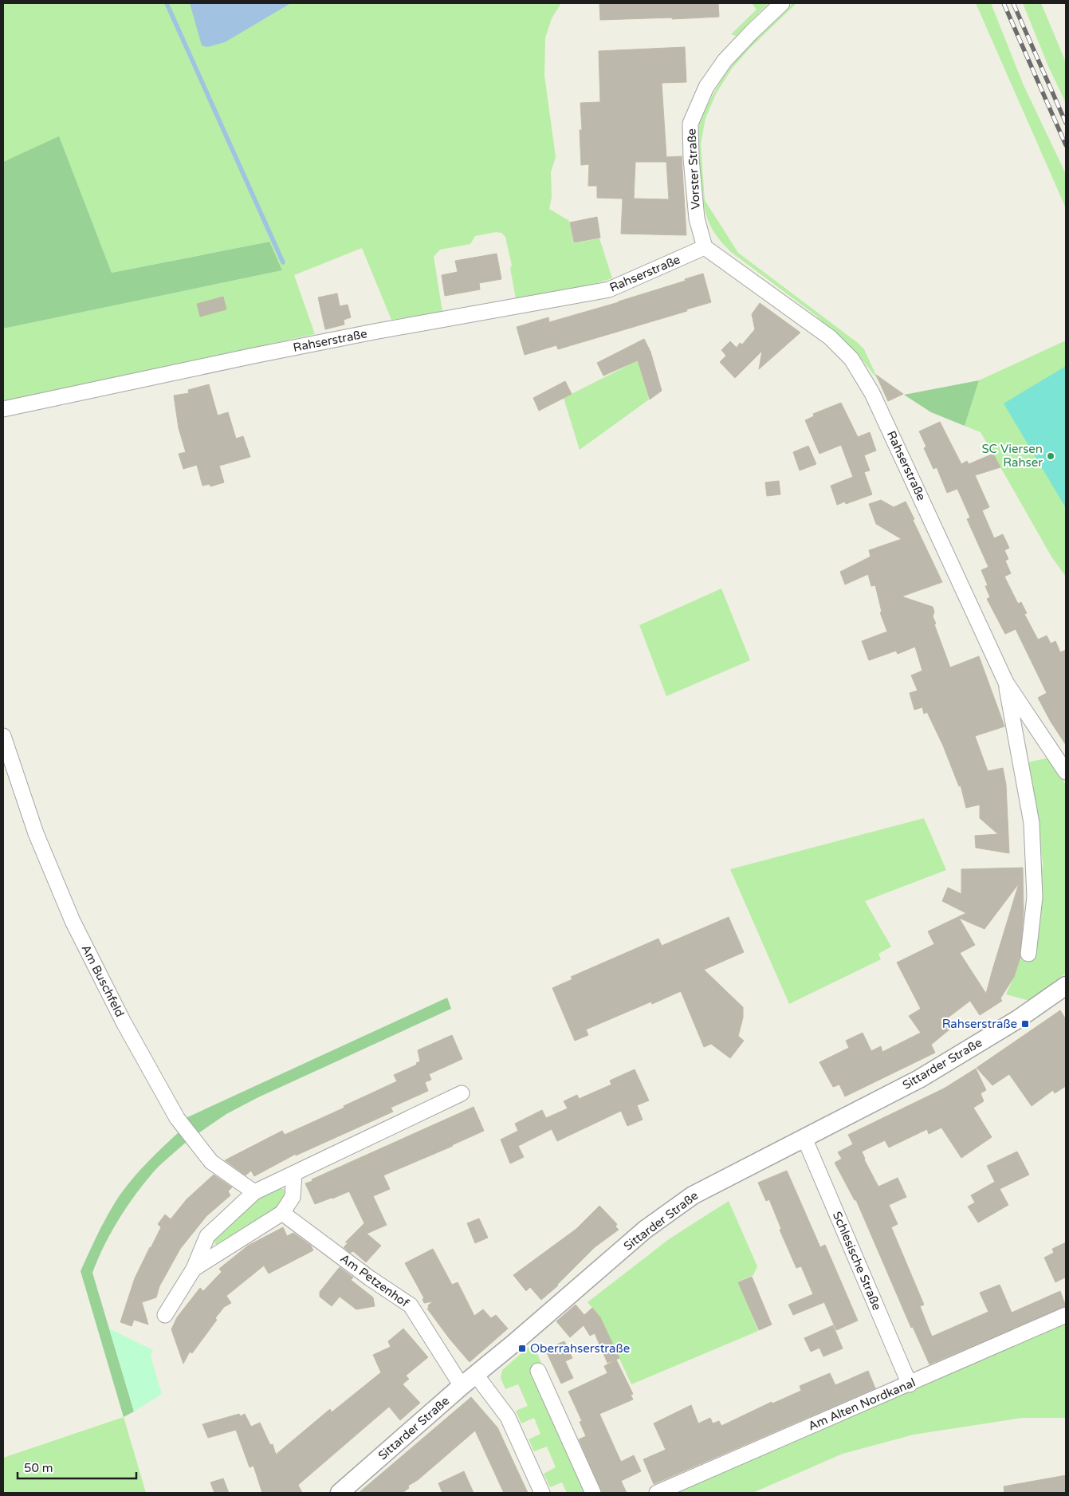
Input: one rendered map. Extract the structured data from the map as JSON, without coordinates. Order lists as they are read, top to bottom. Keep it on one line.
{"streets":{"street":["Vorster Straße","Rahserstraße","Am Buschfeld","Sittarder Straße","Schlesische Straße","Am Petzenhof","Am Alten Nordkanal"]},"crossings":[["Vorster Straße","Rahserstraße"],["Sittarder Straße","Schlesische Straße"],["Sittarder Straße","Am Petzenhof"],["Schlesische Straße","Am Alten Nordkanal"]],"places":{"other":["SC Viersen Rahser"],"transit":["Rahserstraße","Oberrahserstraße"]},"scale_bar":"50 m"}
